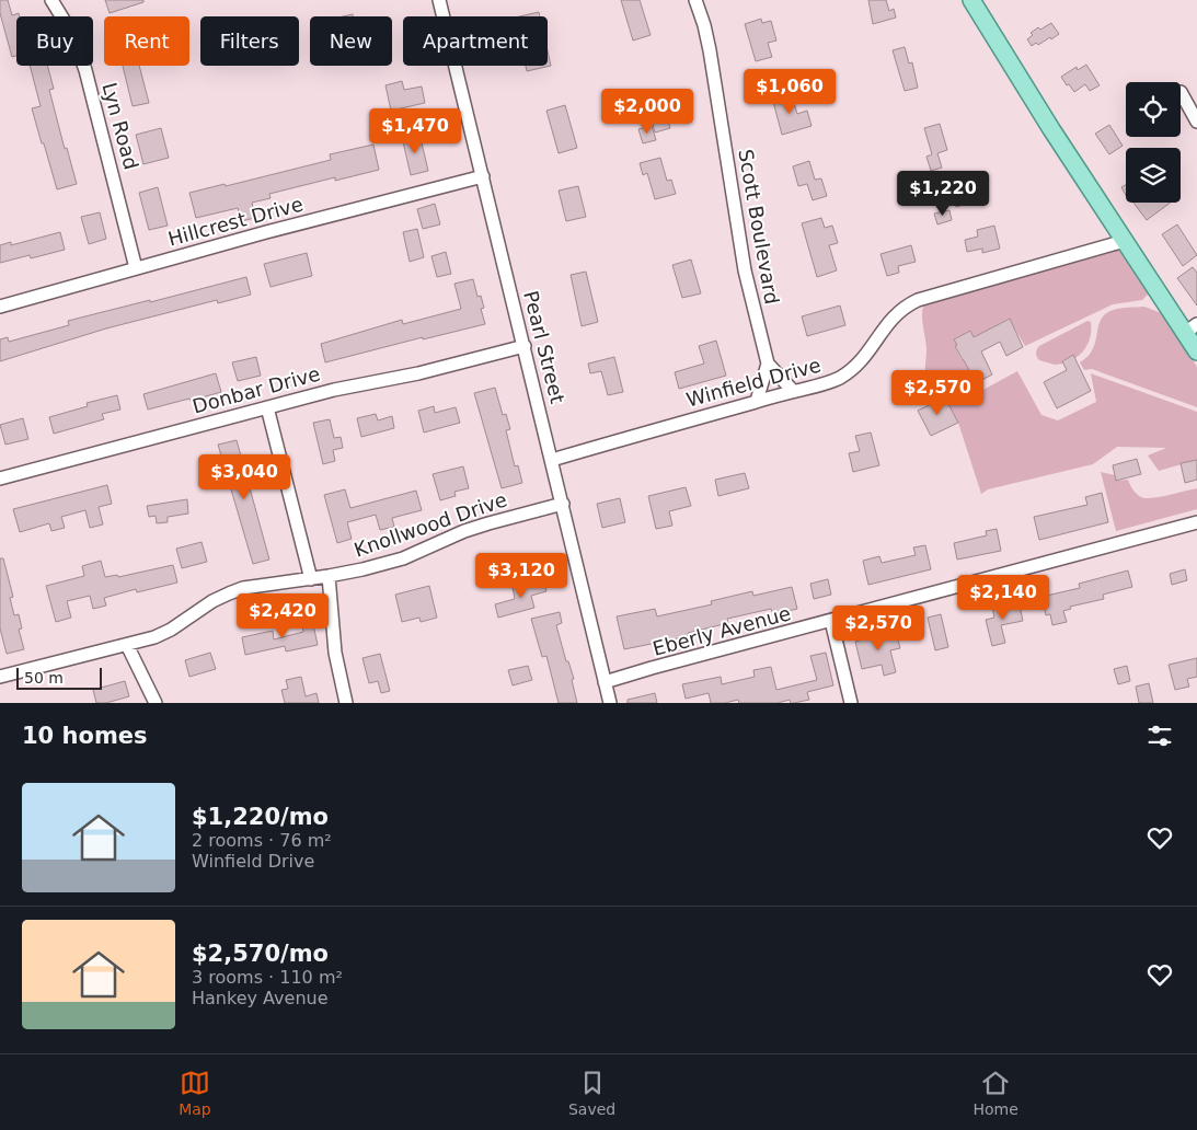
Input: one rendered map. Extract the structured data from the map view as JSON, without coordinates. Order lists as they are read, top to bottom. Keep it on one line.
{"streets":{"street":["Lyn Road","Hillcrest Drive","Scott Boulevard","Pearl Street","Winfield Drive","Donbar Drive","Knollwood Drive","Eberly Avenue"]},"crossings":[["Lyn Road","Hillcrest Drive"],["Hillcrest Drive","Pearl Street"],["Scott Boulevard","Winfield Drive"],["Pearl Street","Winfield Drive"],["Pearl Street","Donbar Drive"],["Pearl Street","Knollwood Drive"],["Pearl Street","Eberly Avenue"]],"scale_bar":"50 m","page":{"chip":["Buy","Rent","Filters","New","Apartment"],"price":["$1,060","$2,000","$1,470","$1,220","$2,570","$3,040","$3,120","$2,140","$2,420","$2,570"],"scale":"50 m","heading":"10 homes","list":[{"name":"$1,220/mo","note":"2 rooms · 76 m² · Winfield Drive"},{"name":"$2,570/mo","note":"3 rooms · 110 m² · Hankey Avenue"}],"tabs":["Map","Saved","Home"]}}
